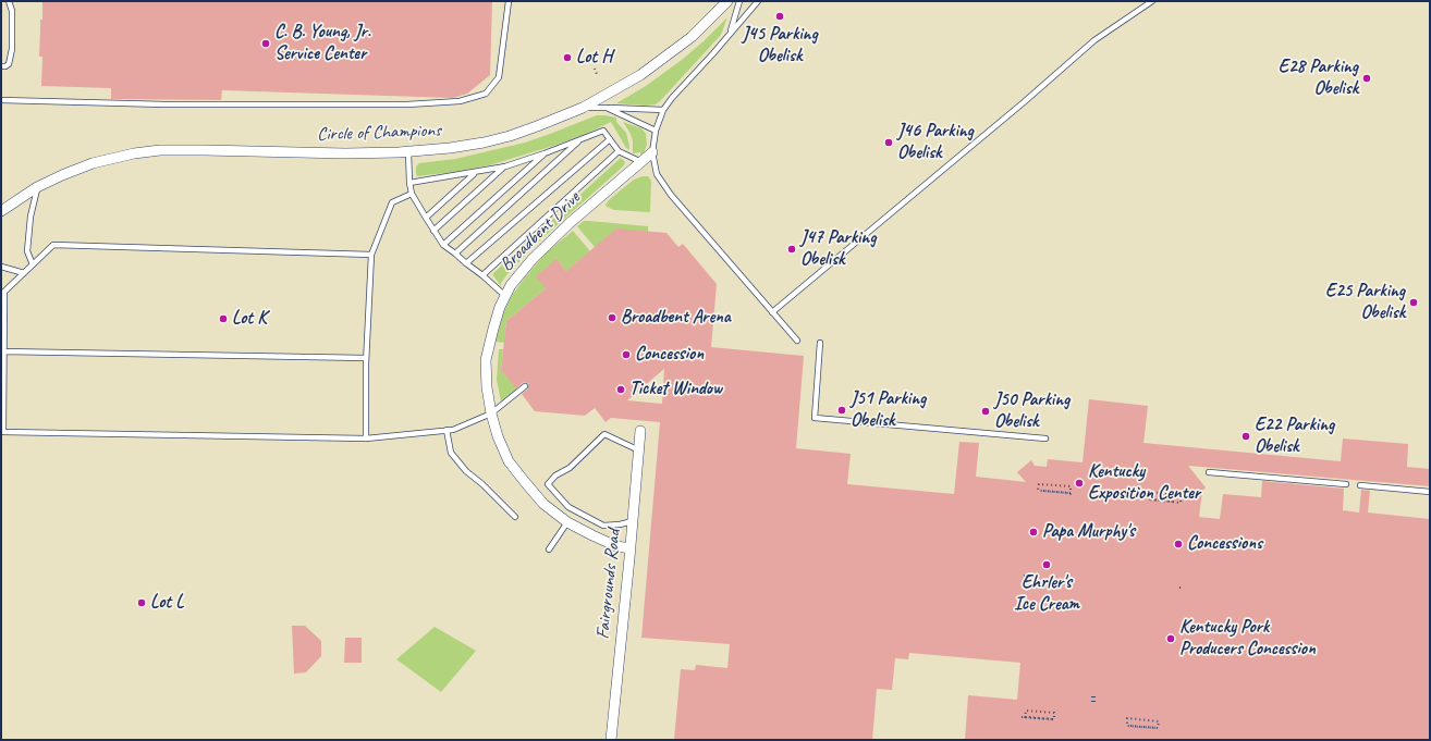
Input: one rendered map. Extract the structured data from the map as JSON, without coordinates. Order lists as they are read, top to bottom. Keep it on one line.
{"streets":{"street":["Circle of Champions","Broadbent Drive","Fairgrounds Road"]},"crossings":[["Broadbent Drive","Fairgrounds Road"]],"places":["J45 Parking Obelisk","C. B. Young, Jr. Service Center","Lot H","E28 Parking Obelisk","J46 Parking Obelisk","J47 Parking Obelisk","E25 Parking Obelisk","Broadbent Arena","Lot K","Concession","Ticket Window","J51 Parking Obelisk","J50 Parking Obelisk","E22 Parking Obelisk","Kentucky Exposition Center","Papa Murphy's","Concessions","Ehrler's Ice Cream","Lot L","Kentucky Pork Producers Concession"]}
